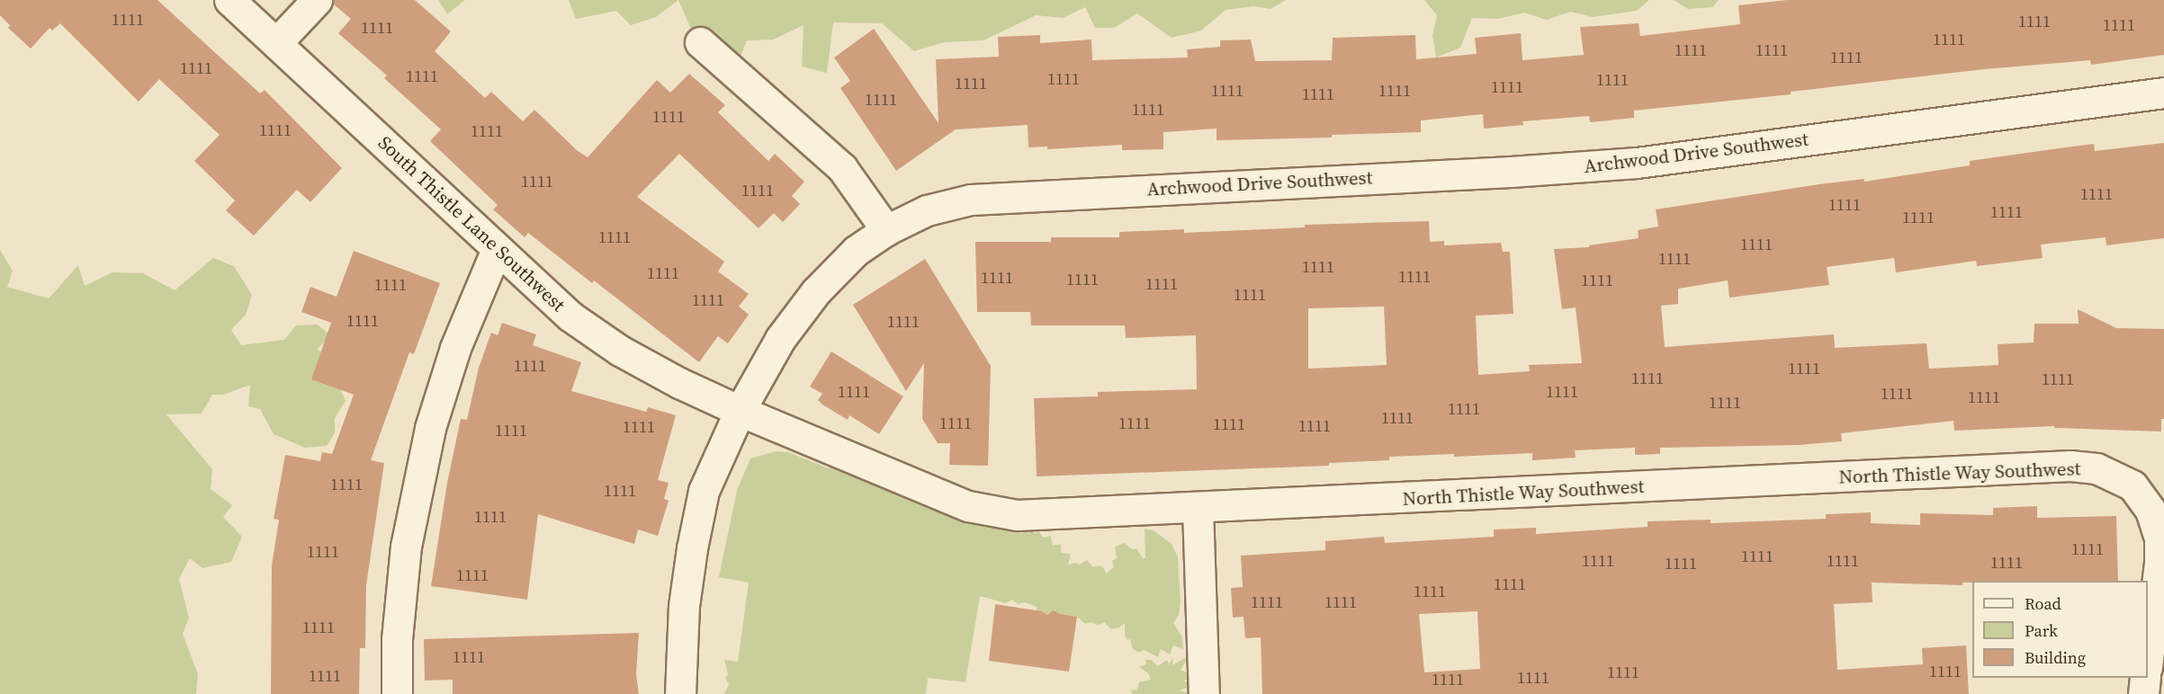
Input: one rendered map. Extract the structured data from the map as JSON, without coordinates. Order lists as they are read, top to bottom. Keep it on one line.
{"streets":{"street":["Archwood Drive Southwest","South Thistle Lane Southwest","North Thistle Way Southwest"]},"crossings":[["Archwood Drive Southwest","South Thistle Lane Southwest"],["Archwood Drive Southwest","North Thistle Way Southwest"],["South Thistle Lane Southwest","North Thistle Way Southwest"]],"house_numbers":["1111","1111","1111","1111","1111","1111","1111","1111","1111","1111","1111","1111","1111","1111","1111","1111","1111","1111","1111","1111","1111","1111","1111","1111","1111","1111","1111","1111","1111","1111","1111","1111","1111","1111","1111","1111","1111","1111","1111","1111","1111","1111","1111","1111","1111","1111","1111","1111","1111","1111","1111","1111","1111","1111","1111","1111","1111","1111","1111","1111","1111","1111","1111","1111","1111","1111","1111","1111","1111","1111","1111","1111","1111","1111","1111","1111","1111","1111","1111","1111","1111","1111"],"legend":["Road","Park","Building"]}
